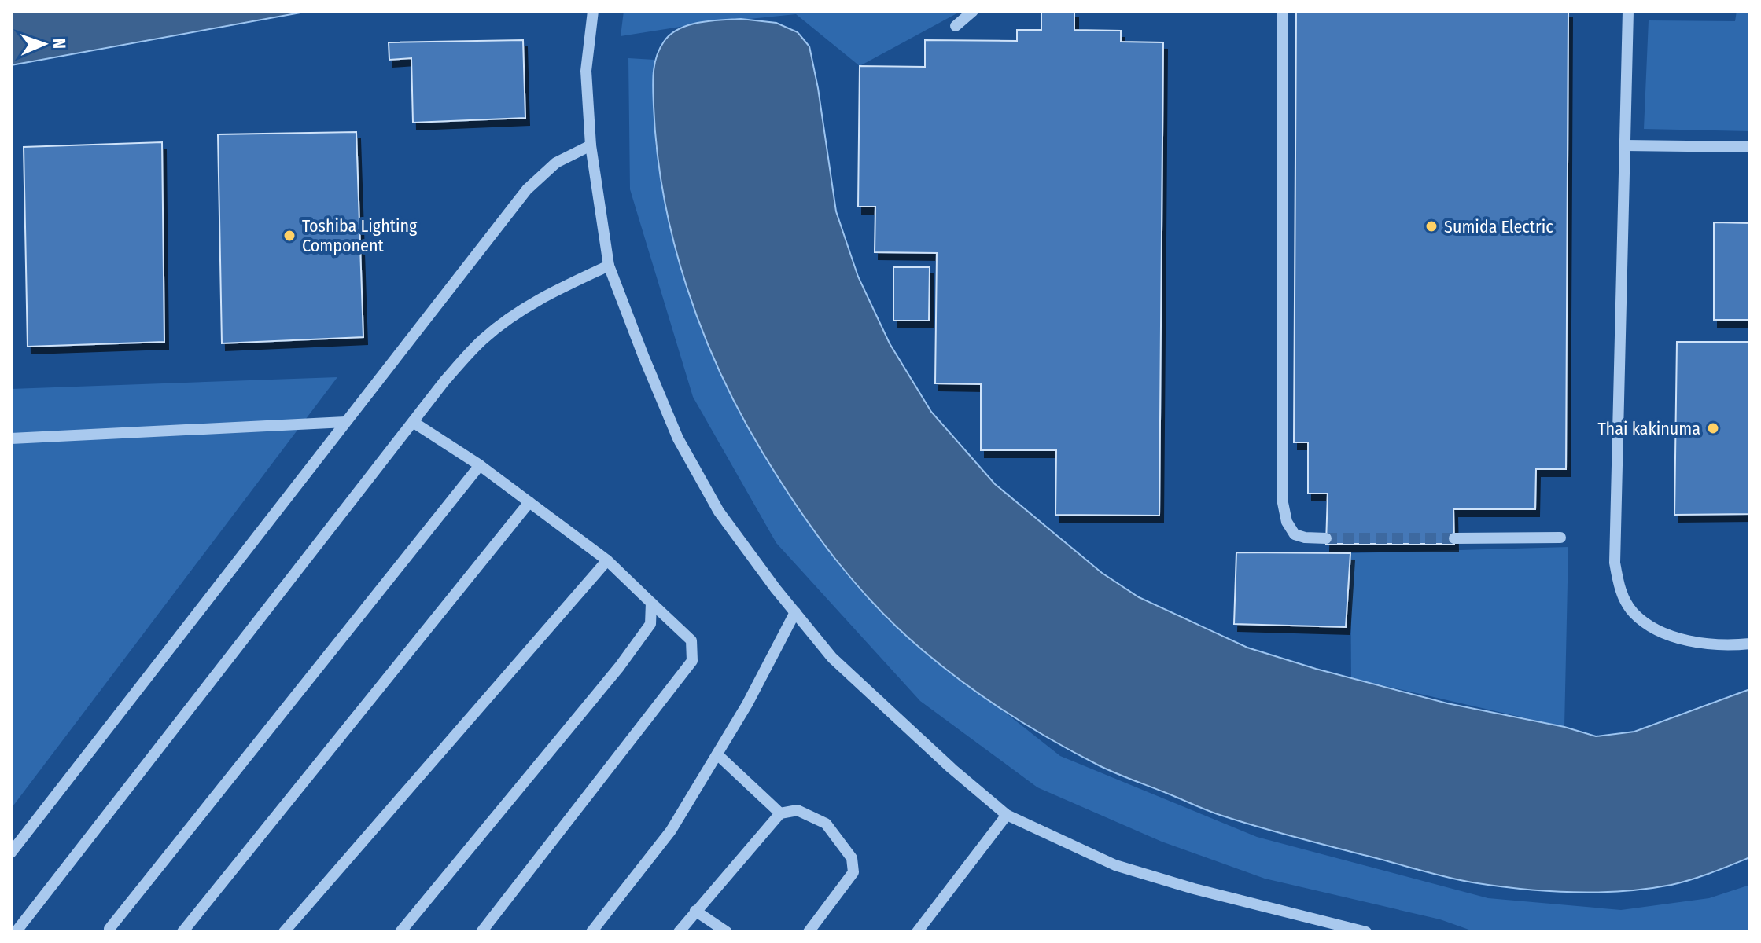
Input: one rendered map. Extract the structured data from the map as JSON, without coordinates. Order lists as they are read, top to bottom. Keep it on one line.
{"places":["Sumida Electric","Toshiba Lighting Component","Thai kakinuma"],"north":"right"}
